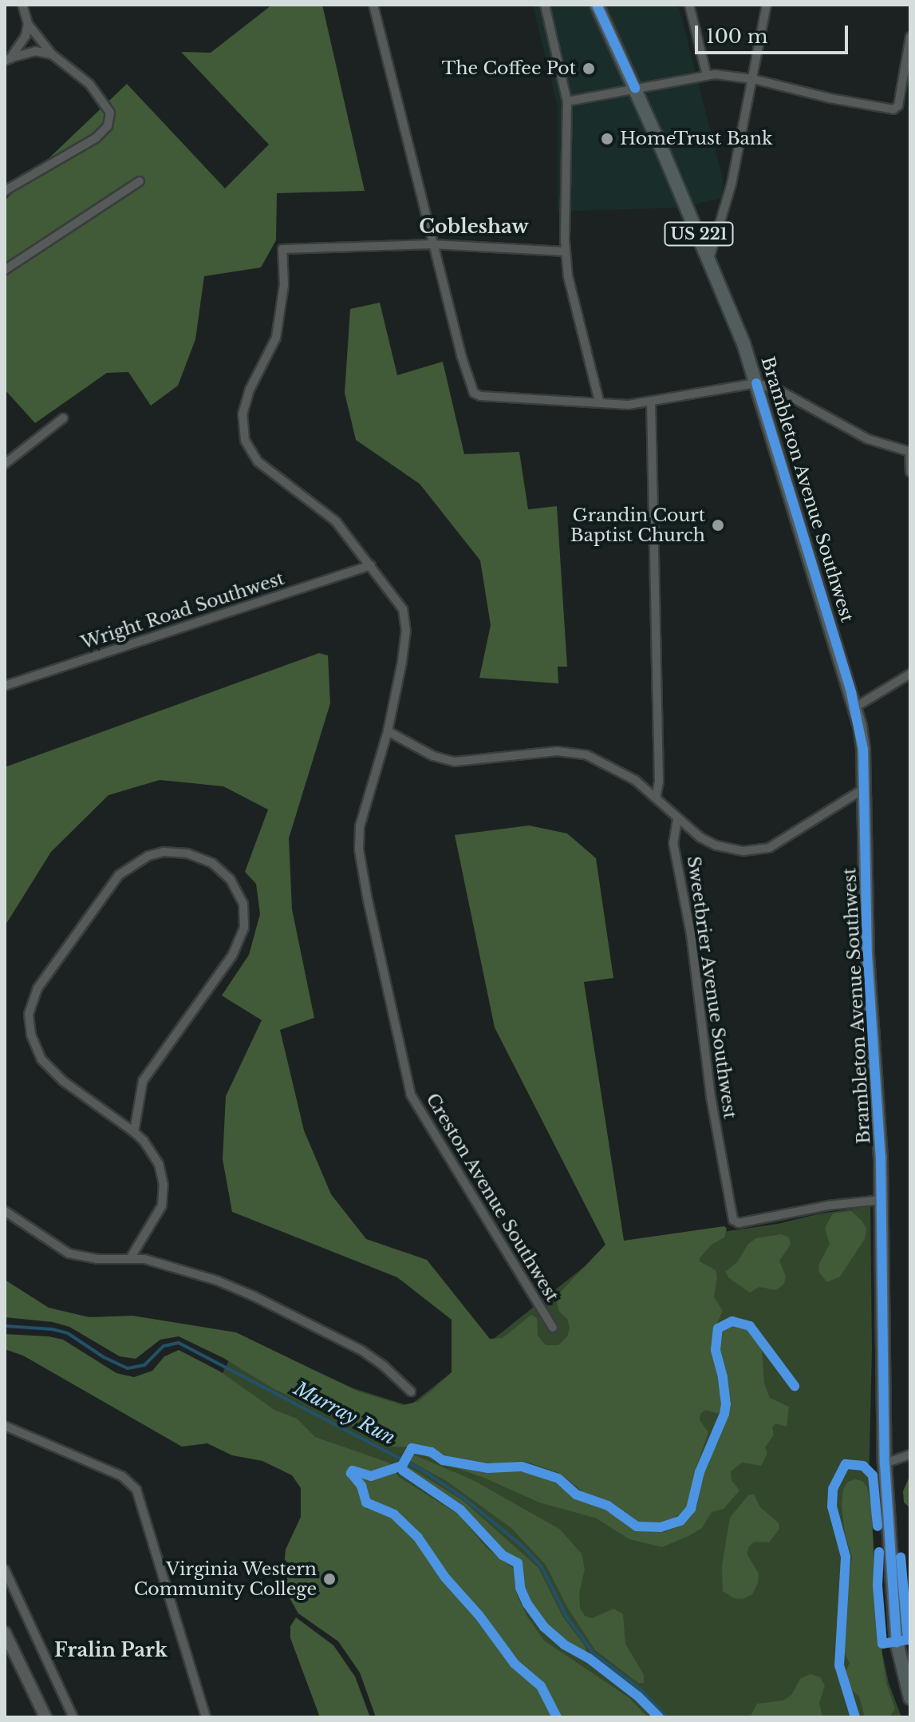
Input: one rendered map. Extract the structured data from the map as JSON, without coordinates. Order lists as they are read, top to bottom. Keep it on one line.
{"streets":{"main road":["US 221","Brambleton Avenue Southwest"],"street":["Wright Road Southwest","Sweetbrier Avenue Southwest","Creston Avenue Southwest"]},"crossings":[["Brambleton Avenue Southwest","Sweetbrier Avenue Southwest"],["Wright Road Southwest","Creston Avenue Southwest"]],"districts":["Cobleshaw","Fralin Park"],"water":["Murray Run"],"places":["The Coffee Pot","HomeTrust Bank","Grandin Court Baptist Church","Virginia Western Community College"],"scale_bar":"100 m"}
